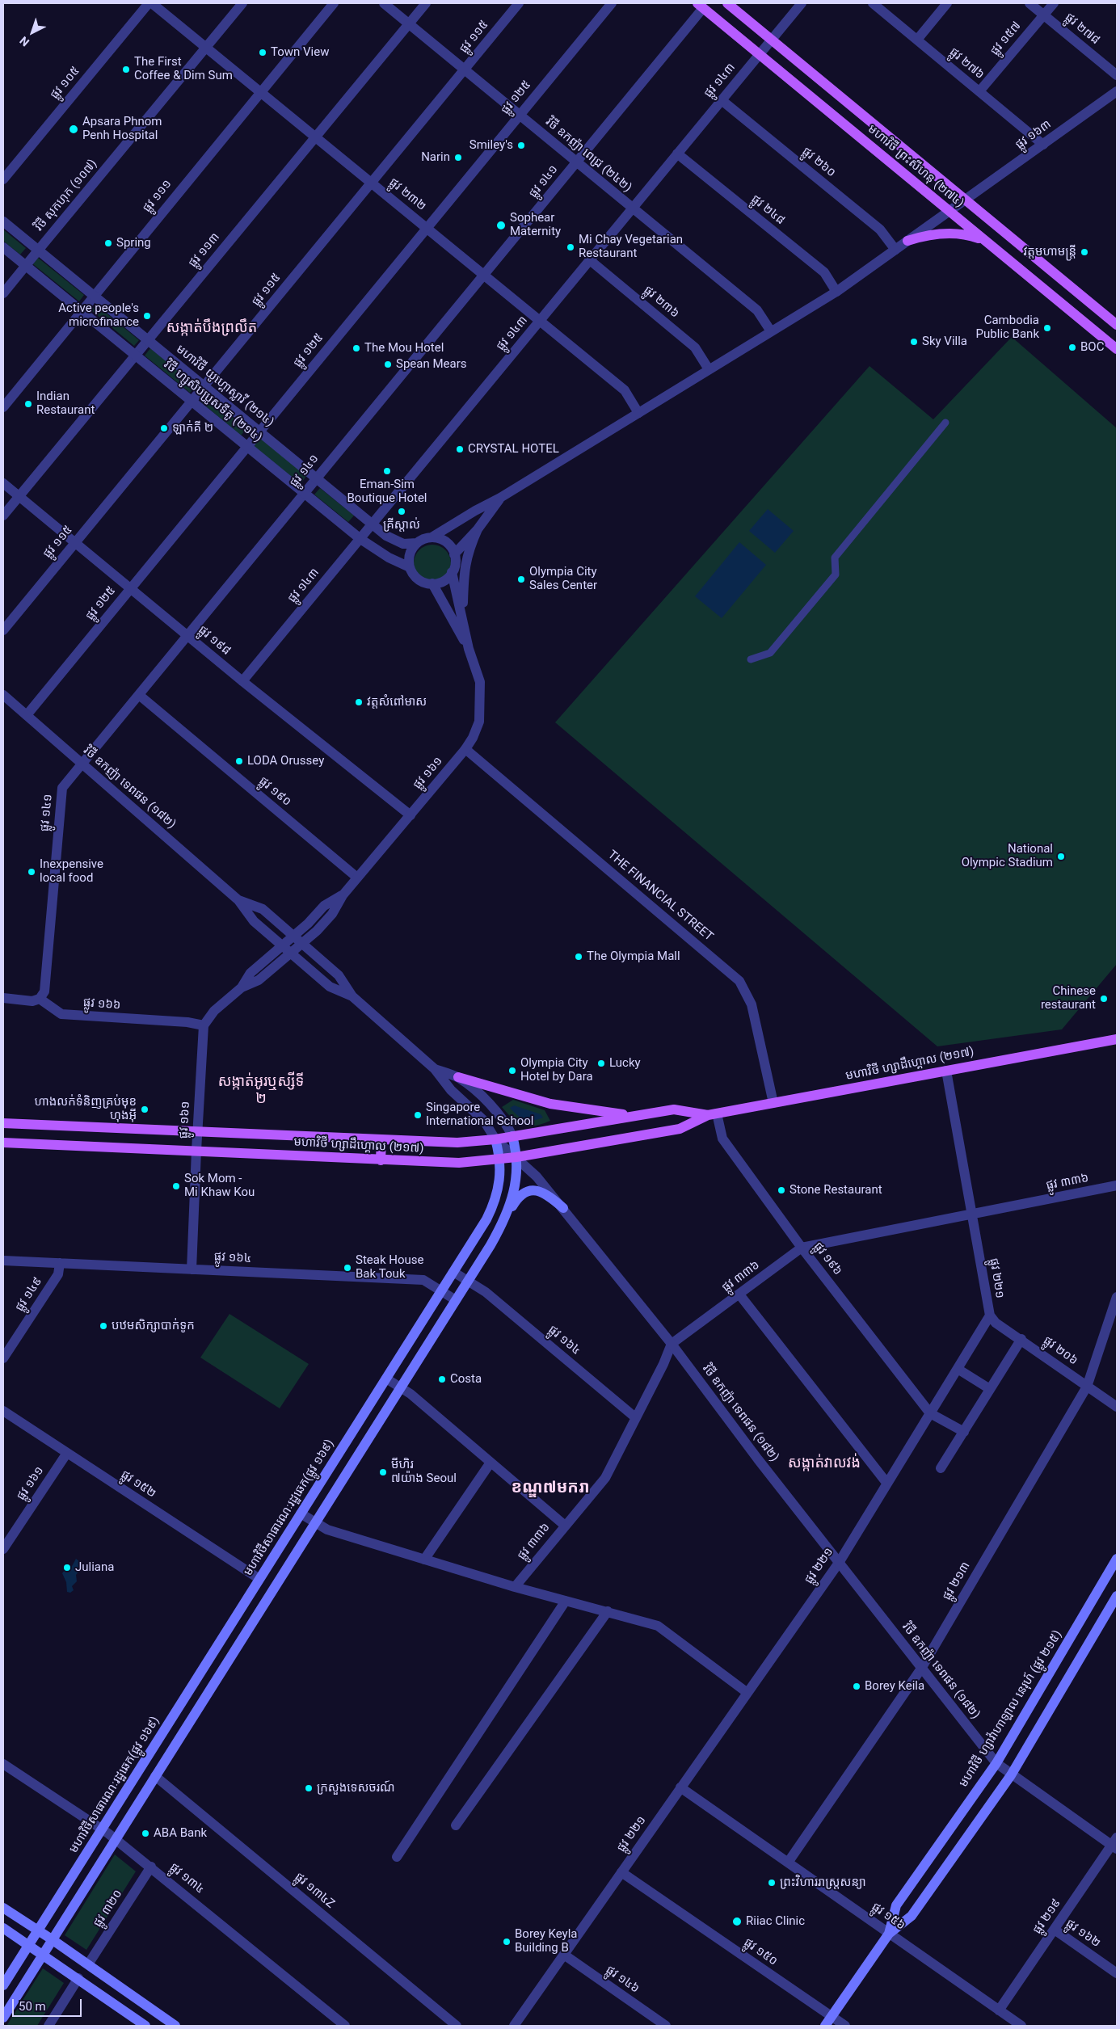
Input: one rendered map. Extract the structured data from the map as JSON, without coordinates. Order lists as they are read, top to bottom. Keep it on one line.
{"streets":{"main road":["មហាវិថី ព្រះសីហនុ (២៧៤)","មហាវិថី ហ្សាដឹហ្គោល (២១៧)","មហាវិថីសាធារណៈរដ្ឋឆេក(ផ្លូវ ១៦៩)","មហាវិថី ហ្សាវ៉ាហាឡាល នេរុហ៍ (ផ្លូវ ២១៥)"],"street":["ផ្លូវ ២៧៨","ផ្លូវ ១១៥","ផ្លូវ ១៥៧","ផ្លូវ ២៧៦","ផ្លូវ ១៤៣","ផ្លូវ ១០៥","ផ្លូវ ១២៥","ផ្លូវ ១៦៣","វិថី ឧកញ៉ា ពេជ្រ (២៤២)","ផ្លូវ ២៦០","ផ្លូវ ១៤១","ផ្លូវ ២៣២","វិថី សុកហុក (១០៧)","ផ្លូវ ១១១","ផ្លូវ ២៤៨","ផ្លូវ ១១៣","ផ្លូវ ២៣៦","មហាវិថី យូហ្គោស្លាវី (២១៤)","វិថី ហ្សូសិបប្រូសទីតូ (២១៤)","ផ្លូវ ១៩៨","ផ្លូវ ១៦១","វិថី ឧកញ៉ា ទេពផន (១៨២)","ផ្លូវ ១៩០","THE FINANCIAL STREET","ផ្លូវ ១៦៦","ផ្លូវ ៣៣៦","ផ្លូវ ១៦៤","ផ្លូវ ១៩៦","ផ្លូវ ២២១","ផ្លូវ ១៤៩","ផ្លូវ ២០៦","ផ្លូវ ១៥២","ផ្លូវ ២១៣","ផ្លូវ ១៣៤","ផ្លូវ ១៣៤Z","ផ្លូវ ៣២០","ផ្លូវ ១៥៦","ផ្លូវ ២១៩","ផ្លូវ ១៦២","ផ្លូវ ១៥០","ផ្លូវ ១៤៦"]},"crossings":[["ផ្លូវ ២៧៨","ផ្លូវ ១៥៧"],["ផ្លូវ ១១៥","វិថី ឧកញ៉ា ពេជ្រ (២៤២)"],["ផ្លូវ ១១៥","ផ្លូវ ២៣២"],["ផ្លូវ ១១៥","មហាវិថី យូហ្គោស្លាវី (២១៤)"],["ផ្លូវ ១១៥","វិថី ហ្សូសិបប្រូសទីតូ (២១៤)"],["ផ្លូវ ១១៥","ផ្លូវ ១៩៨"],["ផ្លូវ ១៥៧","ផ្លូវ ២៧៦"],["ផ្លូវ ២៧៦","ផ្លូវ ១៦៣"],["ផ្លូវ ១៤៣","វិថី ឧកញ៉ា ពេជ្រ (២៤២)"],["ផ្លូវ ១៤៣","ផ្លូវ ២៦០"],["ផ្លូវ ១៤៣","មហាវិថី ព្រះសីហនុ (២៧៤)"],["ផ្លូវ ១៤៣","ផ្លូវ ២៣២"],["ផ្លូវ ១៤៣","ផ្លូវ ២៤៨"],["ផ្លូវ ១៤៣","ផ្លូវ ២៣៦"],["ផ្លូវ ១៤៣","មហាវិថី យូហ្គោស្លាវី (២១៤)"],["ផ្លូវ ១៤៣","វិថី ហ្សូសិបប្រូសទីតូ (២១៤)"],["ផ្លូវ ១៤៣","ផ្លូវ ១៩៨"],["ផ្លូវ ១២៥","វិថី ឧកញ៉ា ពេជ្រ (២៤២)"],["ផ្លូវ ១២៥","ផ្លូវ ២៣២"],["ផ្លូវ ១២៥","មហាវិថី យូហ្គោស្លាវី (២១៤)"],["ផ្លូវ ១២៥","វិថី ហ្សូសិបប្រូសទីតូ (២១៤)"],["ផ្លូវ ១២៥","ផ្លូវ ១៩៨"],["ផ្លូវ ១២៥","វិថី ឧកញ៉ា ទេពផន (១៨២)"],["ផ្លូវ ១៦៣","វិថី ឧកញ៉ា ពេជ្រ (២៤២)"],["ផ្លូវ ១៦៣","ផ្លូវ ២៦០"],["ផ្លូវ ១៦៣","មហាវិថី ព្រះសីហនុ (២៧៤)"],["ផ្លូវ ១៦៣","ផ្លូវ ២៣២"],["ផ្លូវ ១៦៣","ផ្លូវ ២៤៨"],["ផ្លូវ ១៦៣","ផ្លូវ ២៣៦"],["ផ្លូវ ១៦៣","មហាវិថី យូហ្គោស្លាវី (២១៤)"],["ផ្លូវ ១៦៣","វិថី ហ្សូសិបប្រូសទីតូ (២១៤)"],["ផ្លូវ ១៦៣","ផ្លូវ ១៦១"],["វិថី ឧកញ៉ា ពេជ្រ (២៤២)","ផ្លូវ ១៤១"],["វិថី ឧកញ៉ា ពេជ្រ (២៤២)","ផ្លូវ ១១៣"],["មហាវិថី ព្រះសីហនុ (២៧៤)","ផ្លូវ ១៤១"],["ផ្លូវ ១៤១","ផ្លូវ ២៣២"],["ផ្លូវ ១៤១","មហាវិថី យូហ្គោស្លាវី (២១៤)"],["ផ្លូវ ១៤១","វិថី ហ្សូសិបប្រូសទីតូ (២១៤)"],["ផ្លូវ ១៤១","ផ្លូវ ១៩៨"],["ផ្លូវ ១៤១","វិថី ឧកញ៉ា ទេពផន (១៨២)"],["ផ្លូវ ១៤១","ផ្លូវ ១៩០"],["ផ្លូវ ១៤១","ផ្លូវ ១៦៦"],["ផ្លូវ ២៣២","វិថី សុកហុក (១០៧)"],["ផ្លូវ ២៣២","ផ្លូវ ១១១"],["ផ្លូវ ២៣២","ផ្លូវ ១១៣"],["វិថី សុកហុក (១០៧)","មហាវិថី យូហ្គោស្លាវី (២១៤)"],["វិថី សុកហុក (១០៧)","វិថី ហ្សូសិបប្រូសទីតូ (២១៤)"],["ផ្លូវ ១១១","មហាវិថី យូហ្គោស្លាវី (២១៤)"],["ផ្លូវ ១១១","វិថី ហ្សូសិបប្រូសទីតូ (២១៤)"],["ផ្លូវ ១១៣","មហាវិថី យូហ្គោស្លាវី (២១៤)"],["ផ្លូវ ១១៣","វិថី ហ្សូសិបប្រូសទីតូ (២១៤)"],["ផ្លូវ ១១៣","ផ្លូវ ១៩៨"],["មហាវិថី យូហ្គោស្លាវី (២១៤)","វិថី ហ្សូសិបប្រូសទីតូ (២១៤)"],["មហាវិថី យូហ្គោស្លាវី (២១៤)","ផ្លូវ ១៦១"],["វិថី ហ្សូសិបប្រូសទីតូ (២១៤)","ផ្លូវ ១៦១"],["ផ្លូវ ១៩៨","ផ្លូវ ១៦១"],["ផ្លូវ ១៦១","វិថី ឧកញ៉ា ទេពផន (១៨២)"],["ផ្លូវ ១៦១","ផ្លូវ ១៩០"],["ផ្លូវ ១៦១","THE FINANCIAL STREET"],["ផ្លូវ ១៦១","ផ្លូវ ១៦៦"],["ផ្លូវ ១៦១","មហាវិថី ហ្សាដឹហ្គោល (២១៧)"],["ផ្លូវ ១៦១","ផ្លូវ ១៦៤"],["ផ្លូវ ១៦១","ផ្លូវ ១៥២"],["វិថី ឧកញ៉ា ទេពផន (១៨២)","មហាវិថី ហ្សាដឹហ្គោល (២១៧)"],["វិថី ឧកញ៉ា ទេពផន (១៨២)","ផ្លូវ ៣៣៦"],["វិថី ឧកញ៉ា ទេពផន (១៨២)","ផ្លូវ ២២១"],["វិថី ឧកញ៉ា ទេពផន (១៨២)","មហាវិថីសាធារណៈរដ្ឋឆេក(ផ្លូវ ១៦៩)"],["វិថី ឧកញ៉ា ទេពផន (១៨២)","ផ្លូវ ២១៣"],["វិថី ឧកញ៉ា ទេពផន (១៨២)","មហាវិថី ហ្សាវ៉ាហាឡាល នេរុហ៍ (ផ្លូវ ២១៥)"],["វិថី ឧកញ៉ា ទេពផន (១៨២)","ផ្លូវ ២១៩"],["THE FINANCIAL STREET","មហាវិថី ហ្សាដឹហ្គោល (២១៧)"],["មហាវិថី ហ្សាដឹហ្គោល (២១៧)","ផ្លូវ ១៩៦"],["មហាវិថី ហ្សាដឹហ្គោល (២១៧)","ផ្លូវ ២២១"],["មហាវិថី ហ្សាដឹហ្គោល (២១៧)","មហាវិថីសាធារណៈរដ្ឋឆេក(ផ្លូវ ១៦៩)"],["ផ្លូវ ៣៣៦","ផ្លូវ ១៦៤"],["ផ្លូវ ៣៣៦","ផ្លូវ ១៩៦"],["ផ្លូវ ៣៣៦","ផ្លូវ ២២១"],["ផ្លូវ ១៦៤","ផ្លូវ ១៤៩"],["ផ្លូវ ១៦៤","មហាវិថីសាធារណៈរដ្ឋឆេក(ផ្លូវ ១៦៩)"],["ផ្លូវ ១៩៦","ផ្លូវ ២២១"],["ផ្លូវ ២២១","ផ្លូវ ២០៦"],["ផ្លូវ ២២១","ផ្លូវ ១៥៦"],["ផ្លូវ ២២១","ផ្លូវ ១៥០"],["ផ្លូវ ២២១","ផ្លូវ ១៤៦"],["ផ្លូវ ២០៦","ផ្លូវ ២១៣"],["ផ្លូវ ១៥២","មហាវិថីសាធារណៈរដ្ឋឆេក(ផ្លូវ ១៦៩)"],["មហាវិថីសាធារណៈរដ្ឋឆេក(ផ្លូវ ១៦៩)","ផ្លូវ ១៣៤"],["ផ្លូវ ២១៣","ផ្លូវ ១៥៦"],["មហាវិថី ហ្សាវ៉ាហាឡាល នេរុហ៍ (ផ្លូវ ២១៥)","ផ្លូវ ១៥៦"],["មហាវិថី ហ្សាវ៉ាហាឡាល នេរុហ៍ (ផ្លូវ ២១៥)","ផ្លូវ ១៥០"],["ផ្លូវ ១៣៤","ផ្លូវ ៣២០"],["ផ្លូវ ១៥៦","ផ្លូវ ២១៩"],["ផ្លូវ ២១៩","ផ្លូវ ១៦២"]],"districts":["សង្កាត់បឹងព្រលឹត","សង្កាត់អូរឬស្សីទី ២","សង្កាត់វាលវង់","ខណ្ឌ៧មករា"],"places":["Town View","The First Coffee & Dim Sum","Apsara Phnom Penh Hospital","Smiley's","Narin","Sophear Maternity","Spring","Mi Chay Vegetarian Restaurant","វត្តមហាមន្រ្តី","Active people's microfinance","Cambodia Public Bank","Sky Villa","BOC","The Mou Hotel","Spean Mears","Indian Restaurant","ឡាក់គី ២","CRYSTAL HOTEL","Eman-Sim Boutique Hotel","គ្រីស្តាល់","Olympia City Sales Center","វត្តសំពៅមាស","LODA Orussey","National Olympic Stadium","Inexpensive local food","The Olympia Mall","Chinese restaurant","Lucky","Olympia City Hotel by Dara","ហាងលក់ទំនិញគ្រប់មុខ ហុងអ៊ី","Singapore International School","Sok Mom - Mi Khaw Kou","Stone Restaurant","Steak House Bak Touk","បឋមសិក្សាបាក់ទូក","Costa","មីហិរ ៧យ៉ាង Seoul","Juliana","Borey Keila","ក្រសួងទេសចរណ៍","ABA Bank","ព្រះវិហាររាស្ត្រសន្យា","Riiac Clinic","Borey Keyla Building B"],"scale_bar":"50 m","north":"bottom left"}
